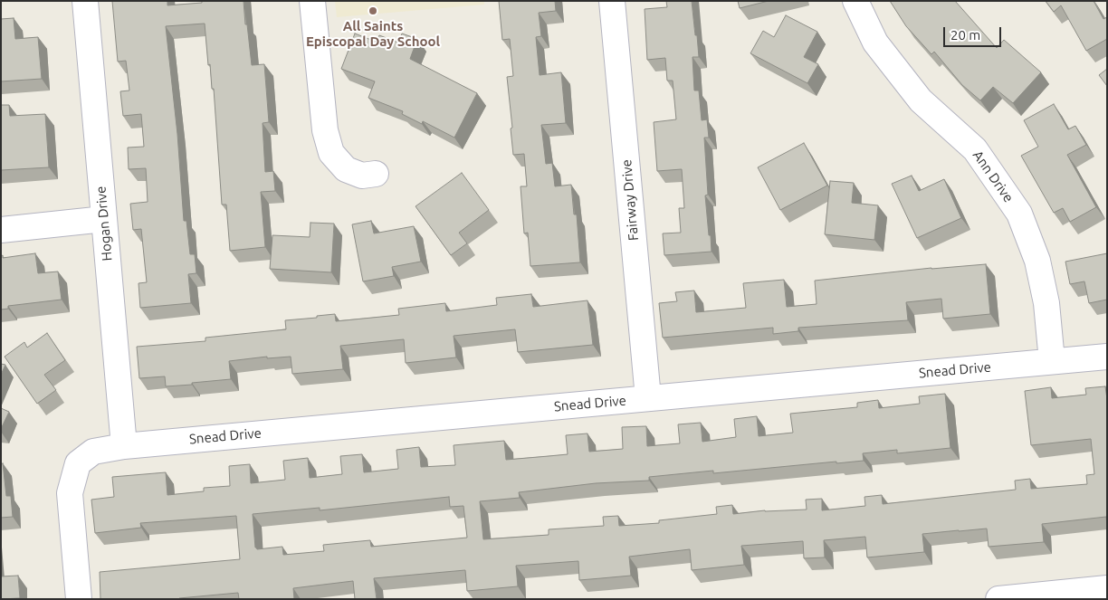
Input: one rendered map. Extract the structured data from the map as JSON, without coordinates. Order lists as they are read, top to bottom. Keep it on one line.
{"streets":{"street":["Ann Drive","Fairway Drive","Hogan Drive","Snead Drive"]},"crossings":[["Ann Drive","Snead Drive"],["Fairway Drive","Snead Drive"],["Hogan Drive","Snead Drive"]],"places":["All Saints Episcopal Day School"],"scale_bar":"20 m"}
